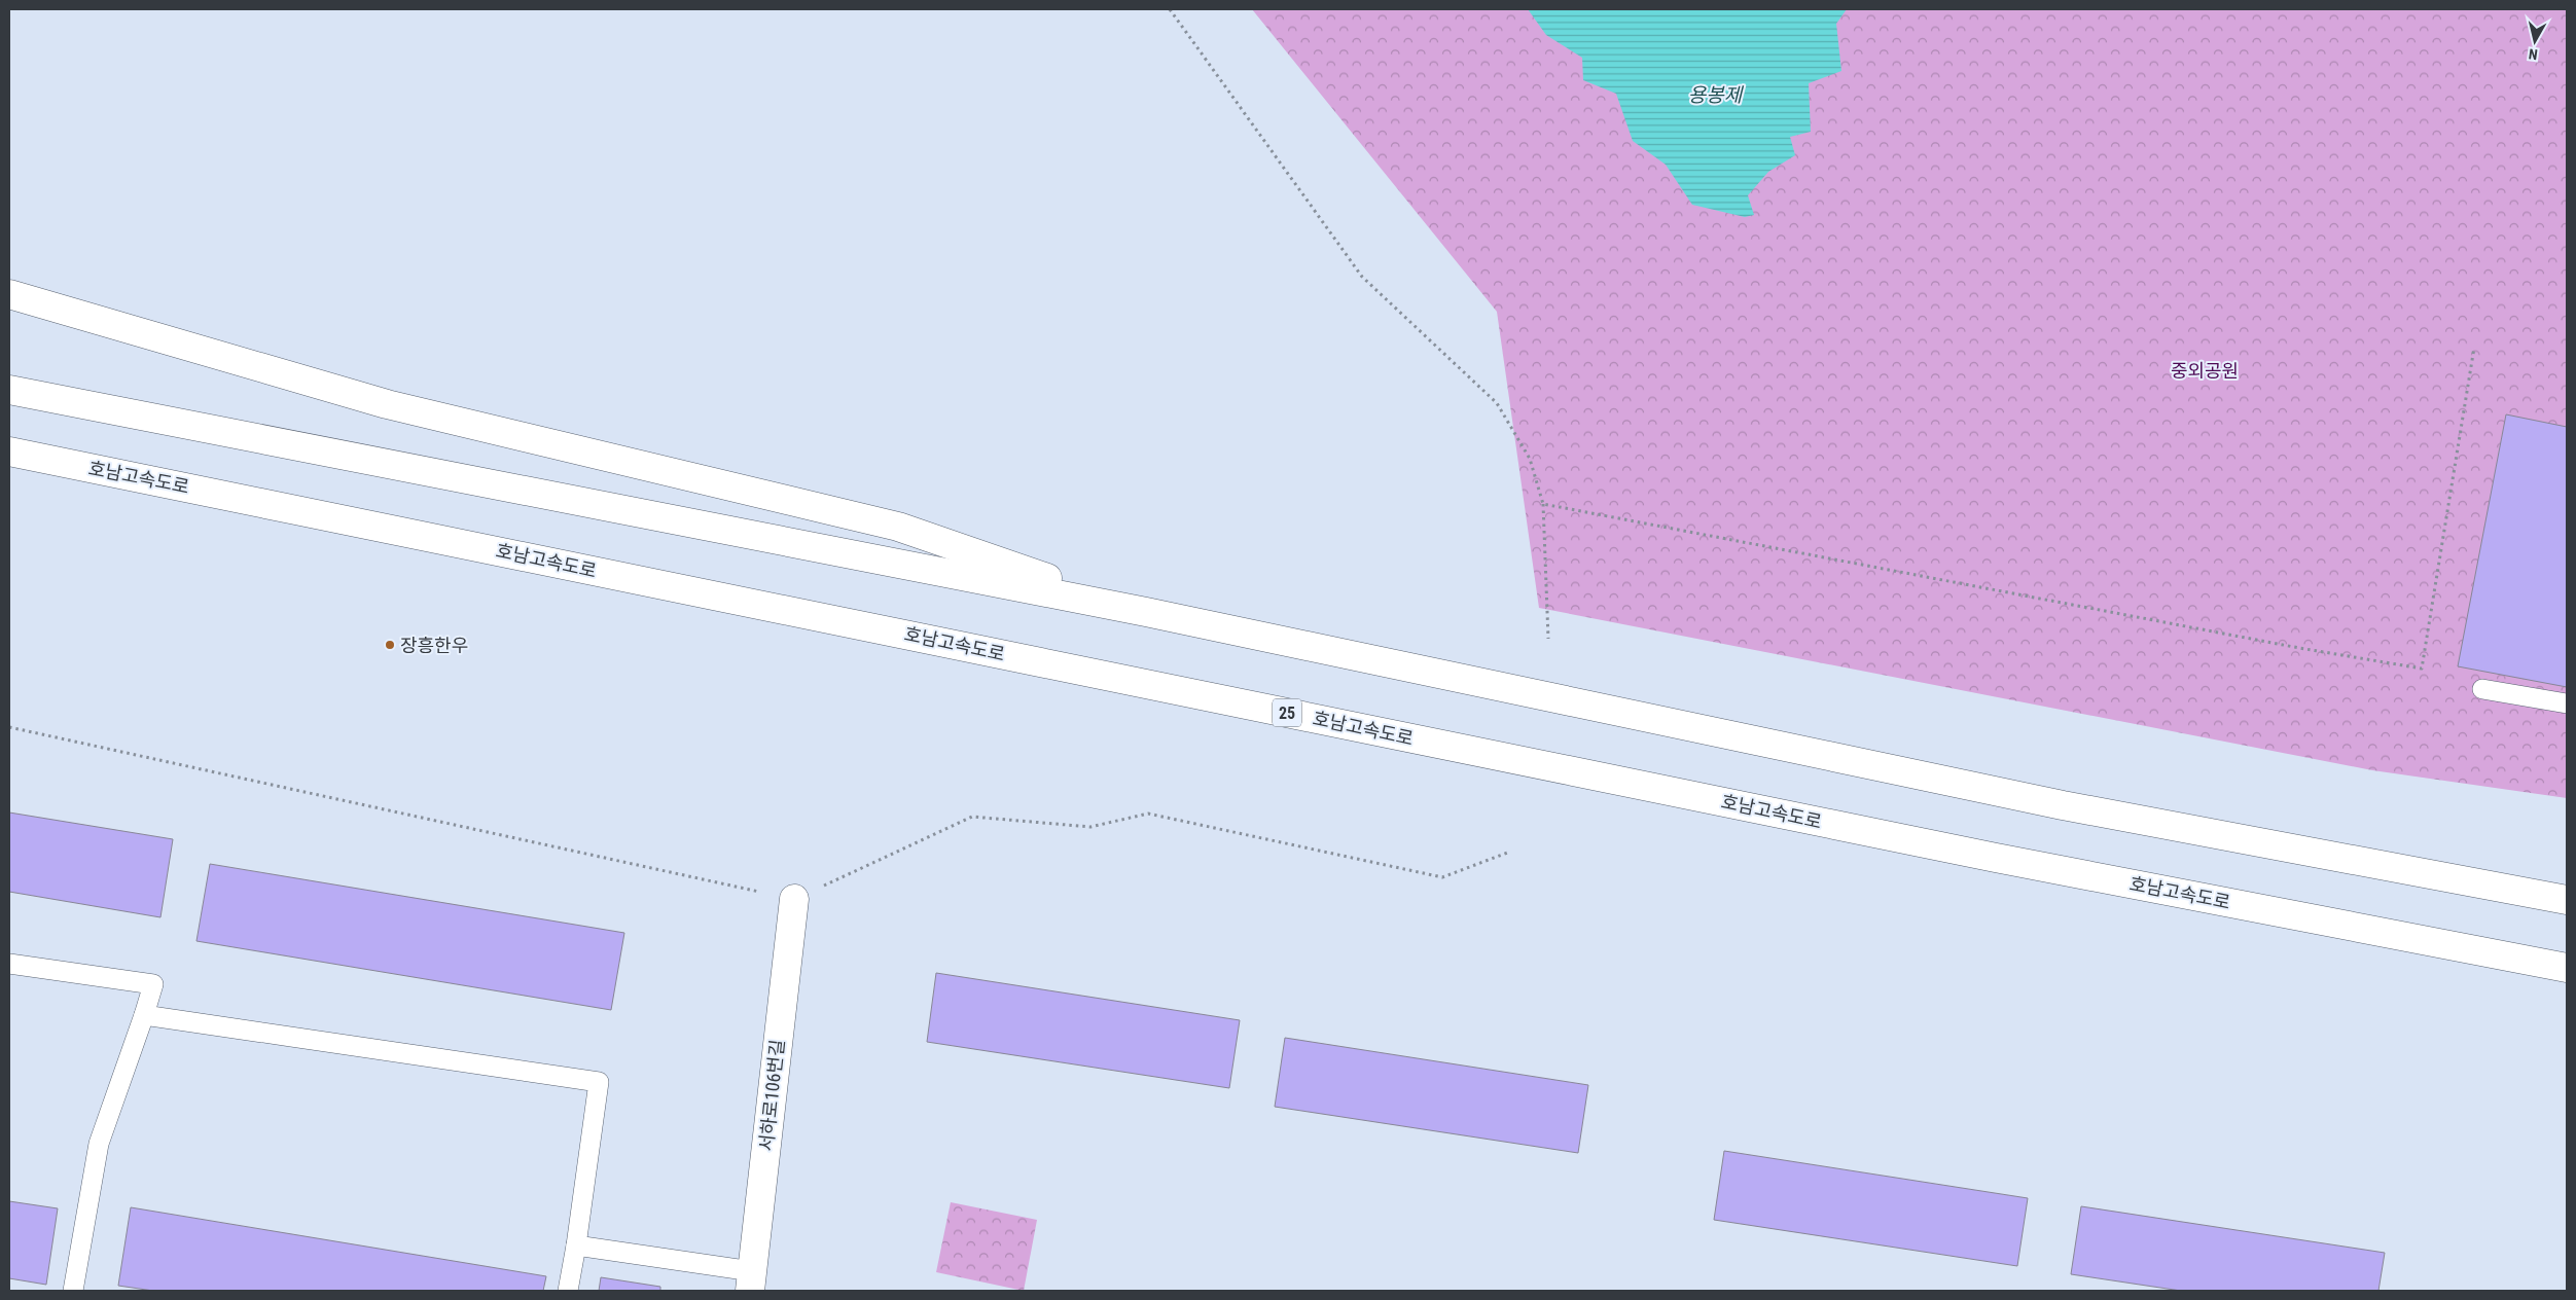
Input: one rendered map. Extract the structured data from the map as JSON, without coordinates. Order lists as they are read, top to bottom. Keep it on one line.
{"streets":{"main road":["호남고속도로","25","서하로106번길"]},"water":["용봉제"],"parks":["중외공원"],"places":["장흥한우"],"north":"bottom"}
